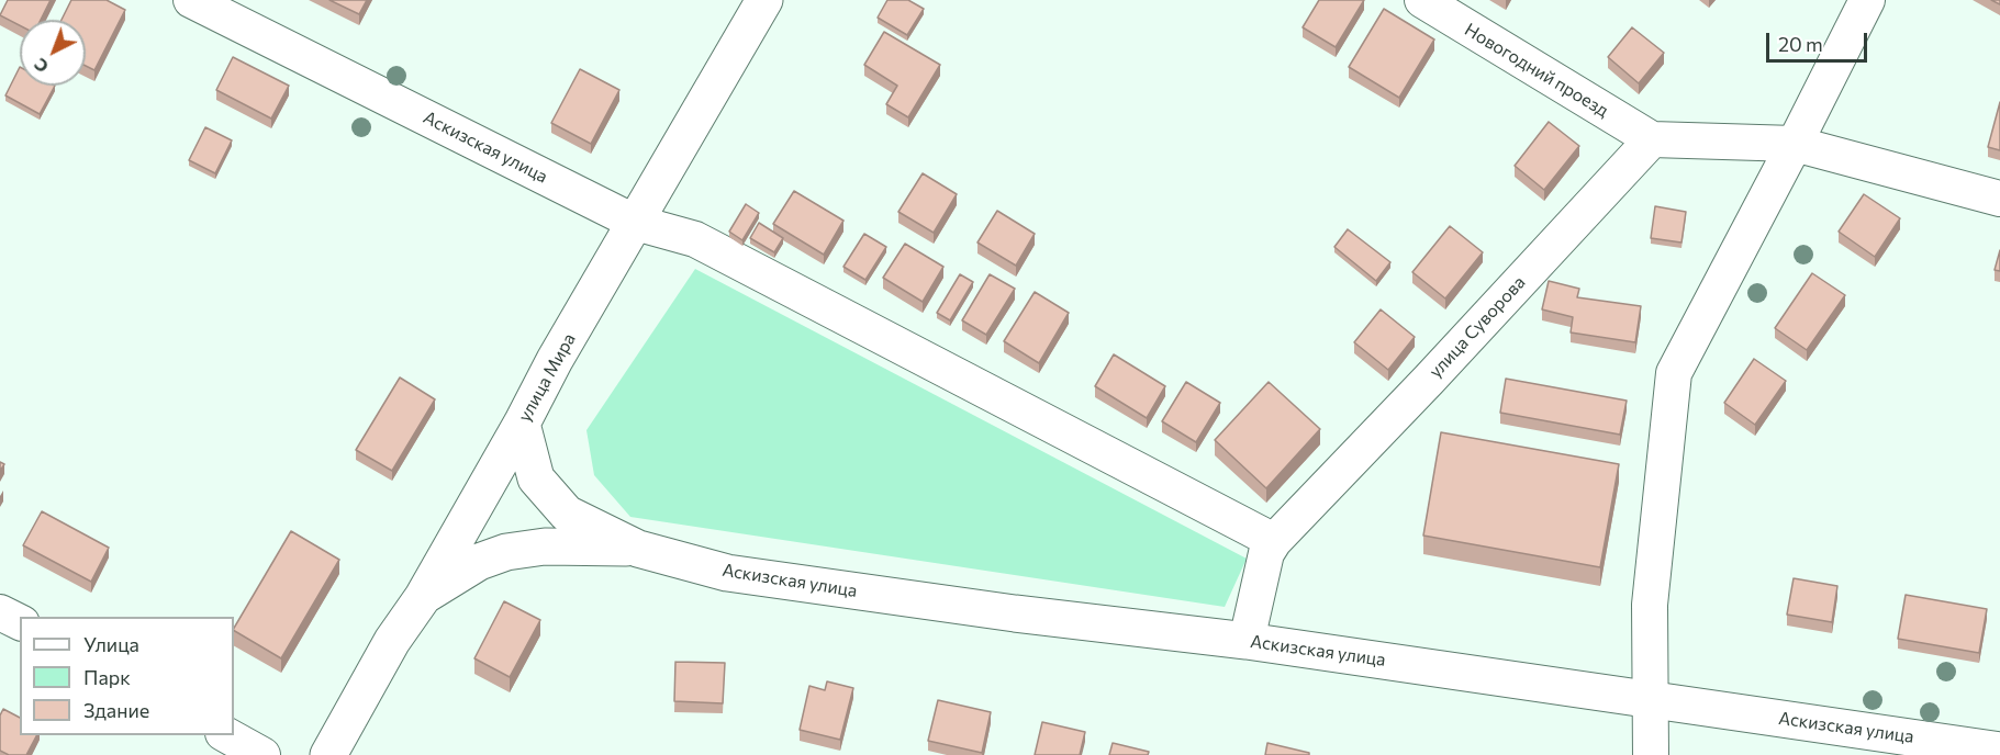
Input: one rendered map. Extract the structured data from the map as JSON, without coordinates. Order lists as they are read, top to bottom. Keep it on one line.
{"streets":{"main road":["Аскизская улица","улица Мира"],"street":["Новогодний проезд","улица Суворова"]},"crossings":[["Новогодний проезд","улица Суворова"],["Аскизская улица","улица Суворова"],["Аскизская улица","улица Мира"]],"legend":["Улица","Парк","Здание"],"scale_bar":"20 m","north":"bottom left"}
